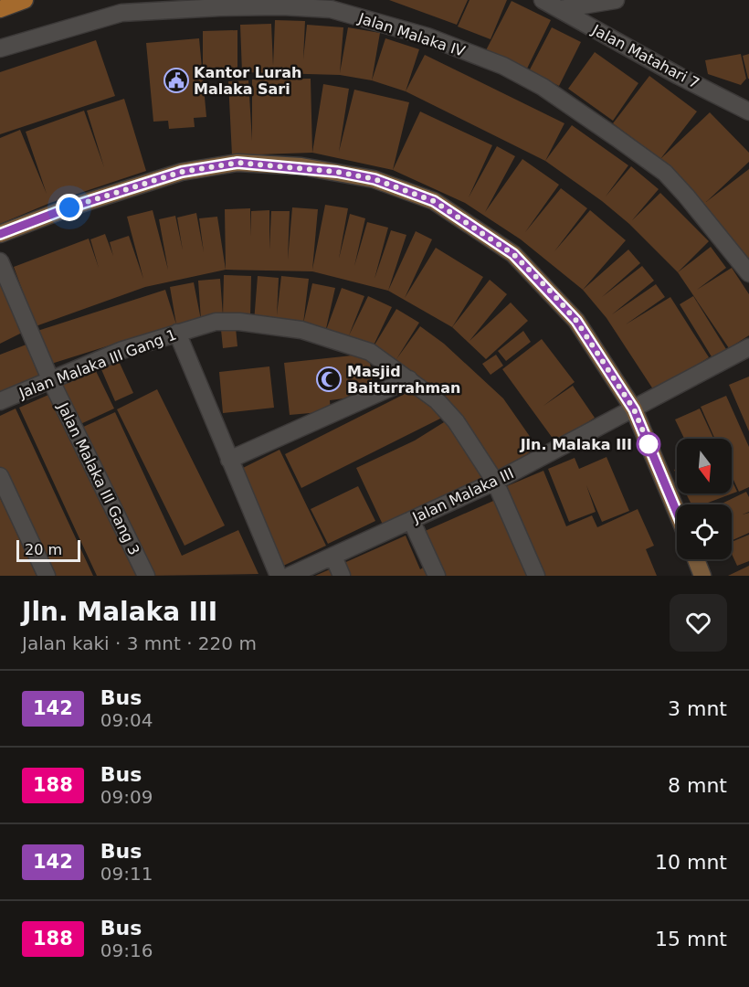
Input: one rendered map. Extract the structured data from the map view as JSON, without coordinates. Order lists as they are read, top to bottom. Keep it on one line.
{"streets":{"street":["Jalan Malaka IV","Jalan Matahari 7","Jalan Malaka III Gang 1","Jalan Malaka III Gang 3","Jalan Malaka III"]},"crossings":[["Jalan Malaka III Gang 1","Jalan Malaka III Gang 3"],["Jalan Malaka III Gang 1","Jalan Malaka III"]],"places":{"public building":["Kantor Lurah Malaka Sari"],"mosque":["Masjid Baiturrahman"],"other":["Jln. Malaka III"]},"lines":["bus line 142"],"scale_bar":"20 m","north":"bottom","page":{"scale":"20 m","heading":["Jln. Malaka III","Jalan kaki · 3 mnt · 220 m"],"list":[{"mark":"142","name":"Bus","note":"09:04","value":"3 mnt"},{"mark":"188","name":"Bus","note":"09:09","value":"8 mnt"},{"mark":"142","name":"Bus","note":"09:11","value":"10 mnt"},{"mark":"188","name":"Bus","note":"09:16","value":"15 mnt"}]}}
